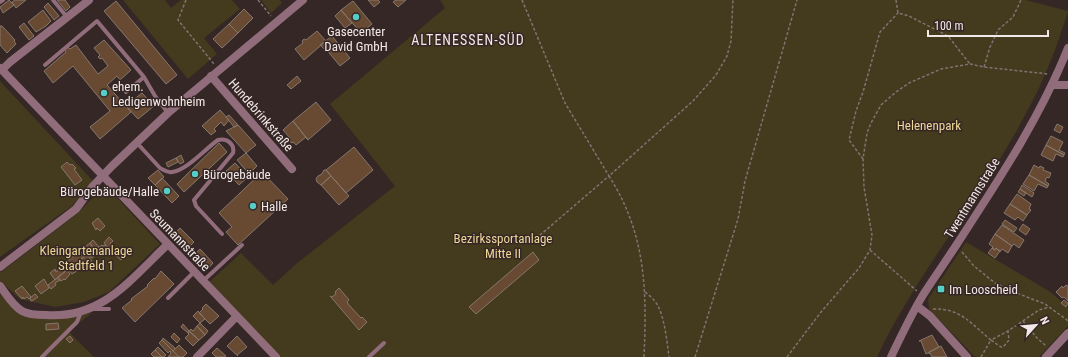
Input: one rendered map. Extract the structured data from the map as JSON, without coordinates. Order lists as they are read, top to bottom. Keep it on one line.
{"streets":{"street":["Hundebrinkstraße","Twentmannstraße","Seumannstraße"]},"crossings":[["Hundebrinkstraße","Seumannstraße"]],"districts":["ALTENESSEN-SÜD"],"parks":["Helenenpark","Bezirkssportanlage Mitte II","Kleingartenanlage Stadtfeld 1"],"places":{"other":["Gasecenter David GmbH","ehem. Ledigenwohnheim","Bürogebäude","Bürogebäude/Halle","Halle"],"transit":["Im Looscheid"]},"scale_bar":"100 m","north":"top right"}
